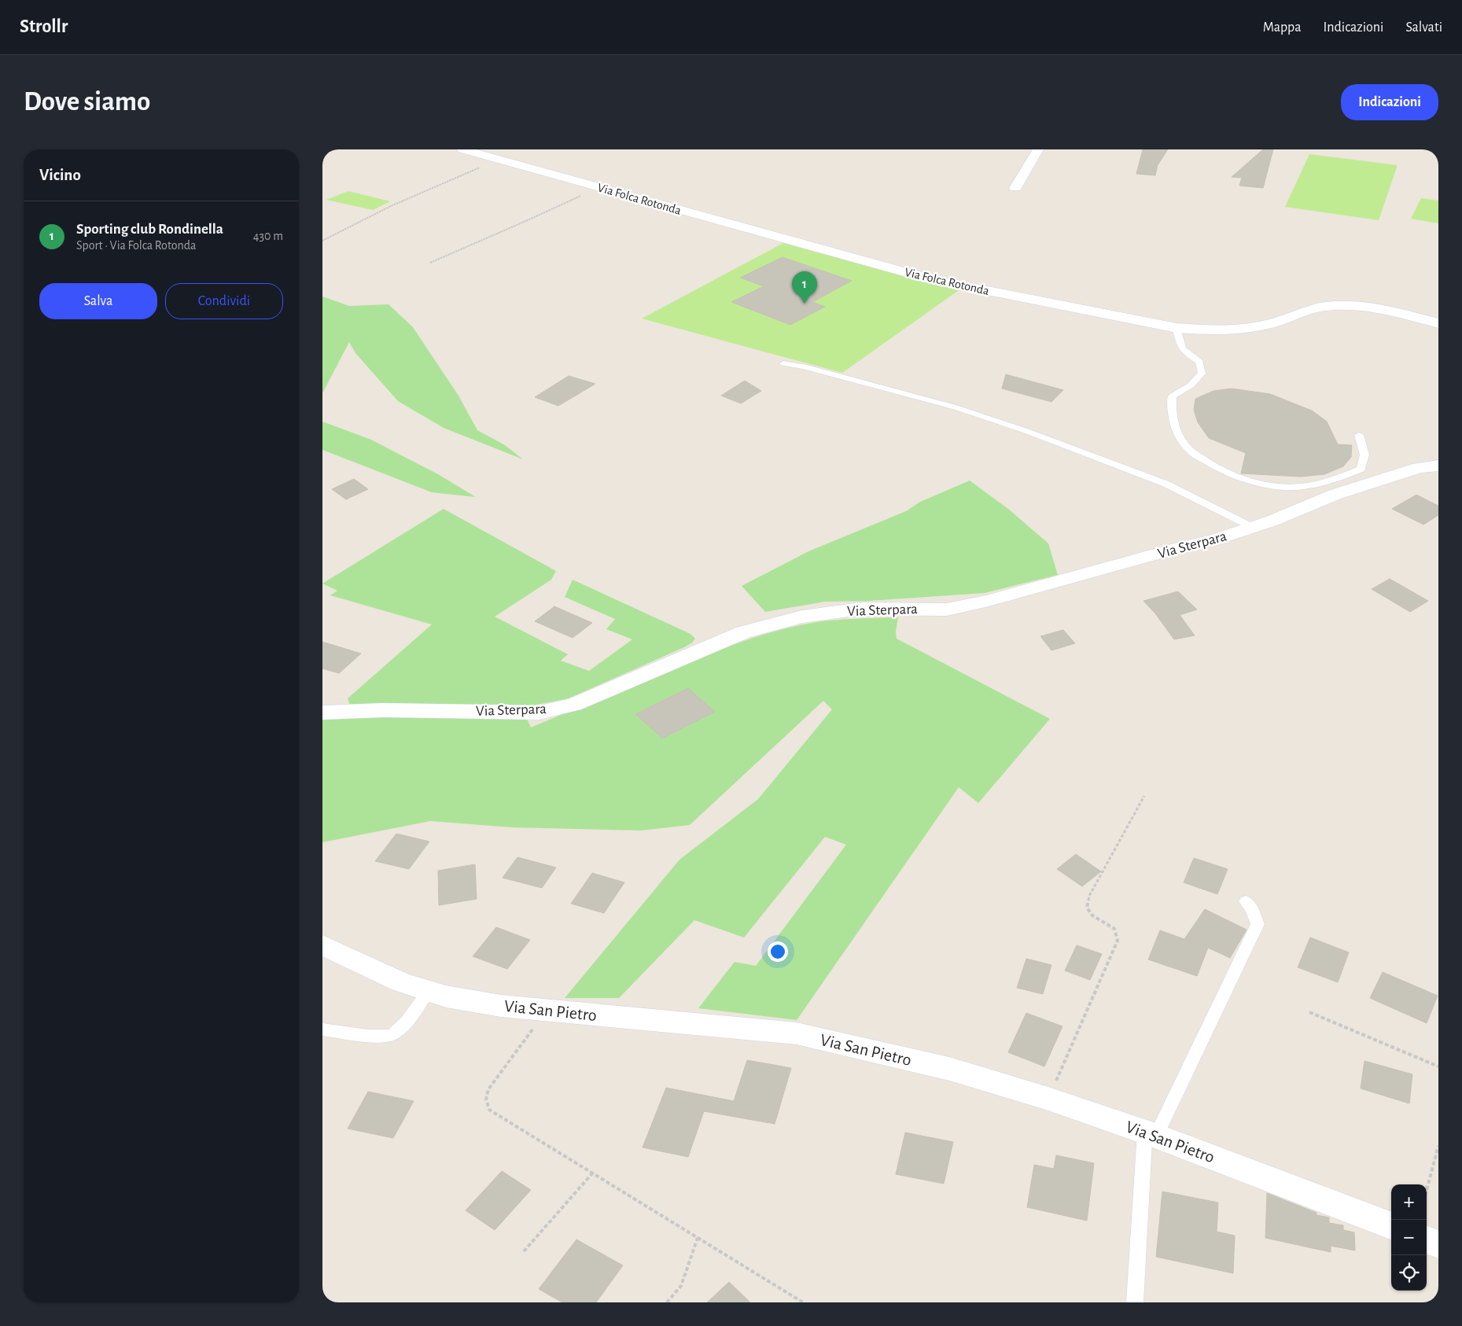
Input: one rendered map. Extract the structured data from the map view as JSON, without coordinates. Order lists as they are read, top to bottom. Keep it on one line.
{"streets":{"street":["Via Folca Rotonda","Via Sterpara","Via San Pietro"]},"page":{"header":"Strollr","nav":["Mappa","Indicazioni","Salvati"],"buttons":["Indicazioni",["Salva","Condividi"]],"title":"Dove siamo","heading":"Vicino","list":[{"mark":"1","name":"Sporting club Rondinella","note":"Sport · Via Folca Rotonda","value":"430 m"}],"pins":"1","map_buttons":["+","−"]}}
